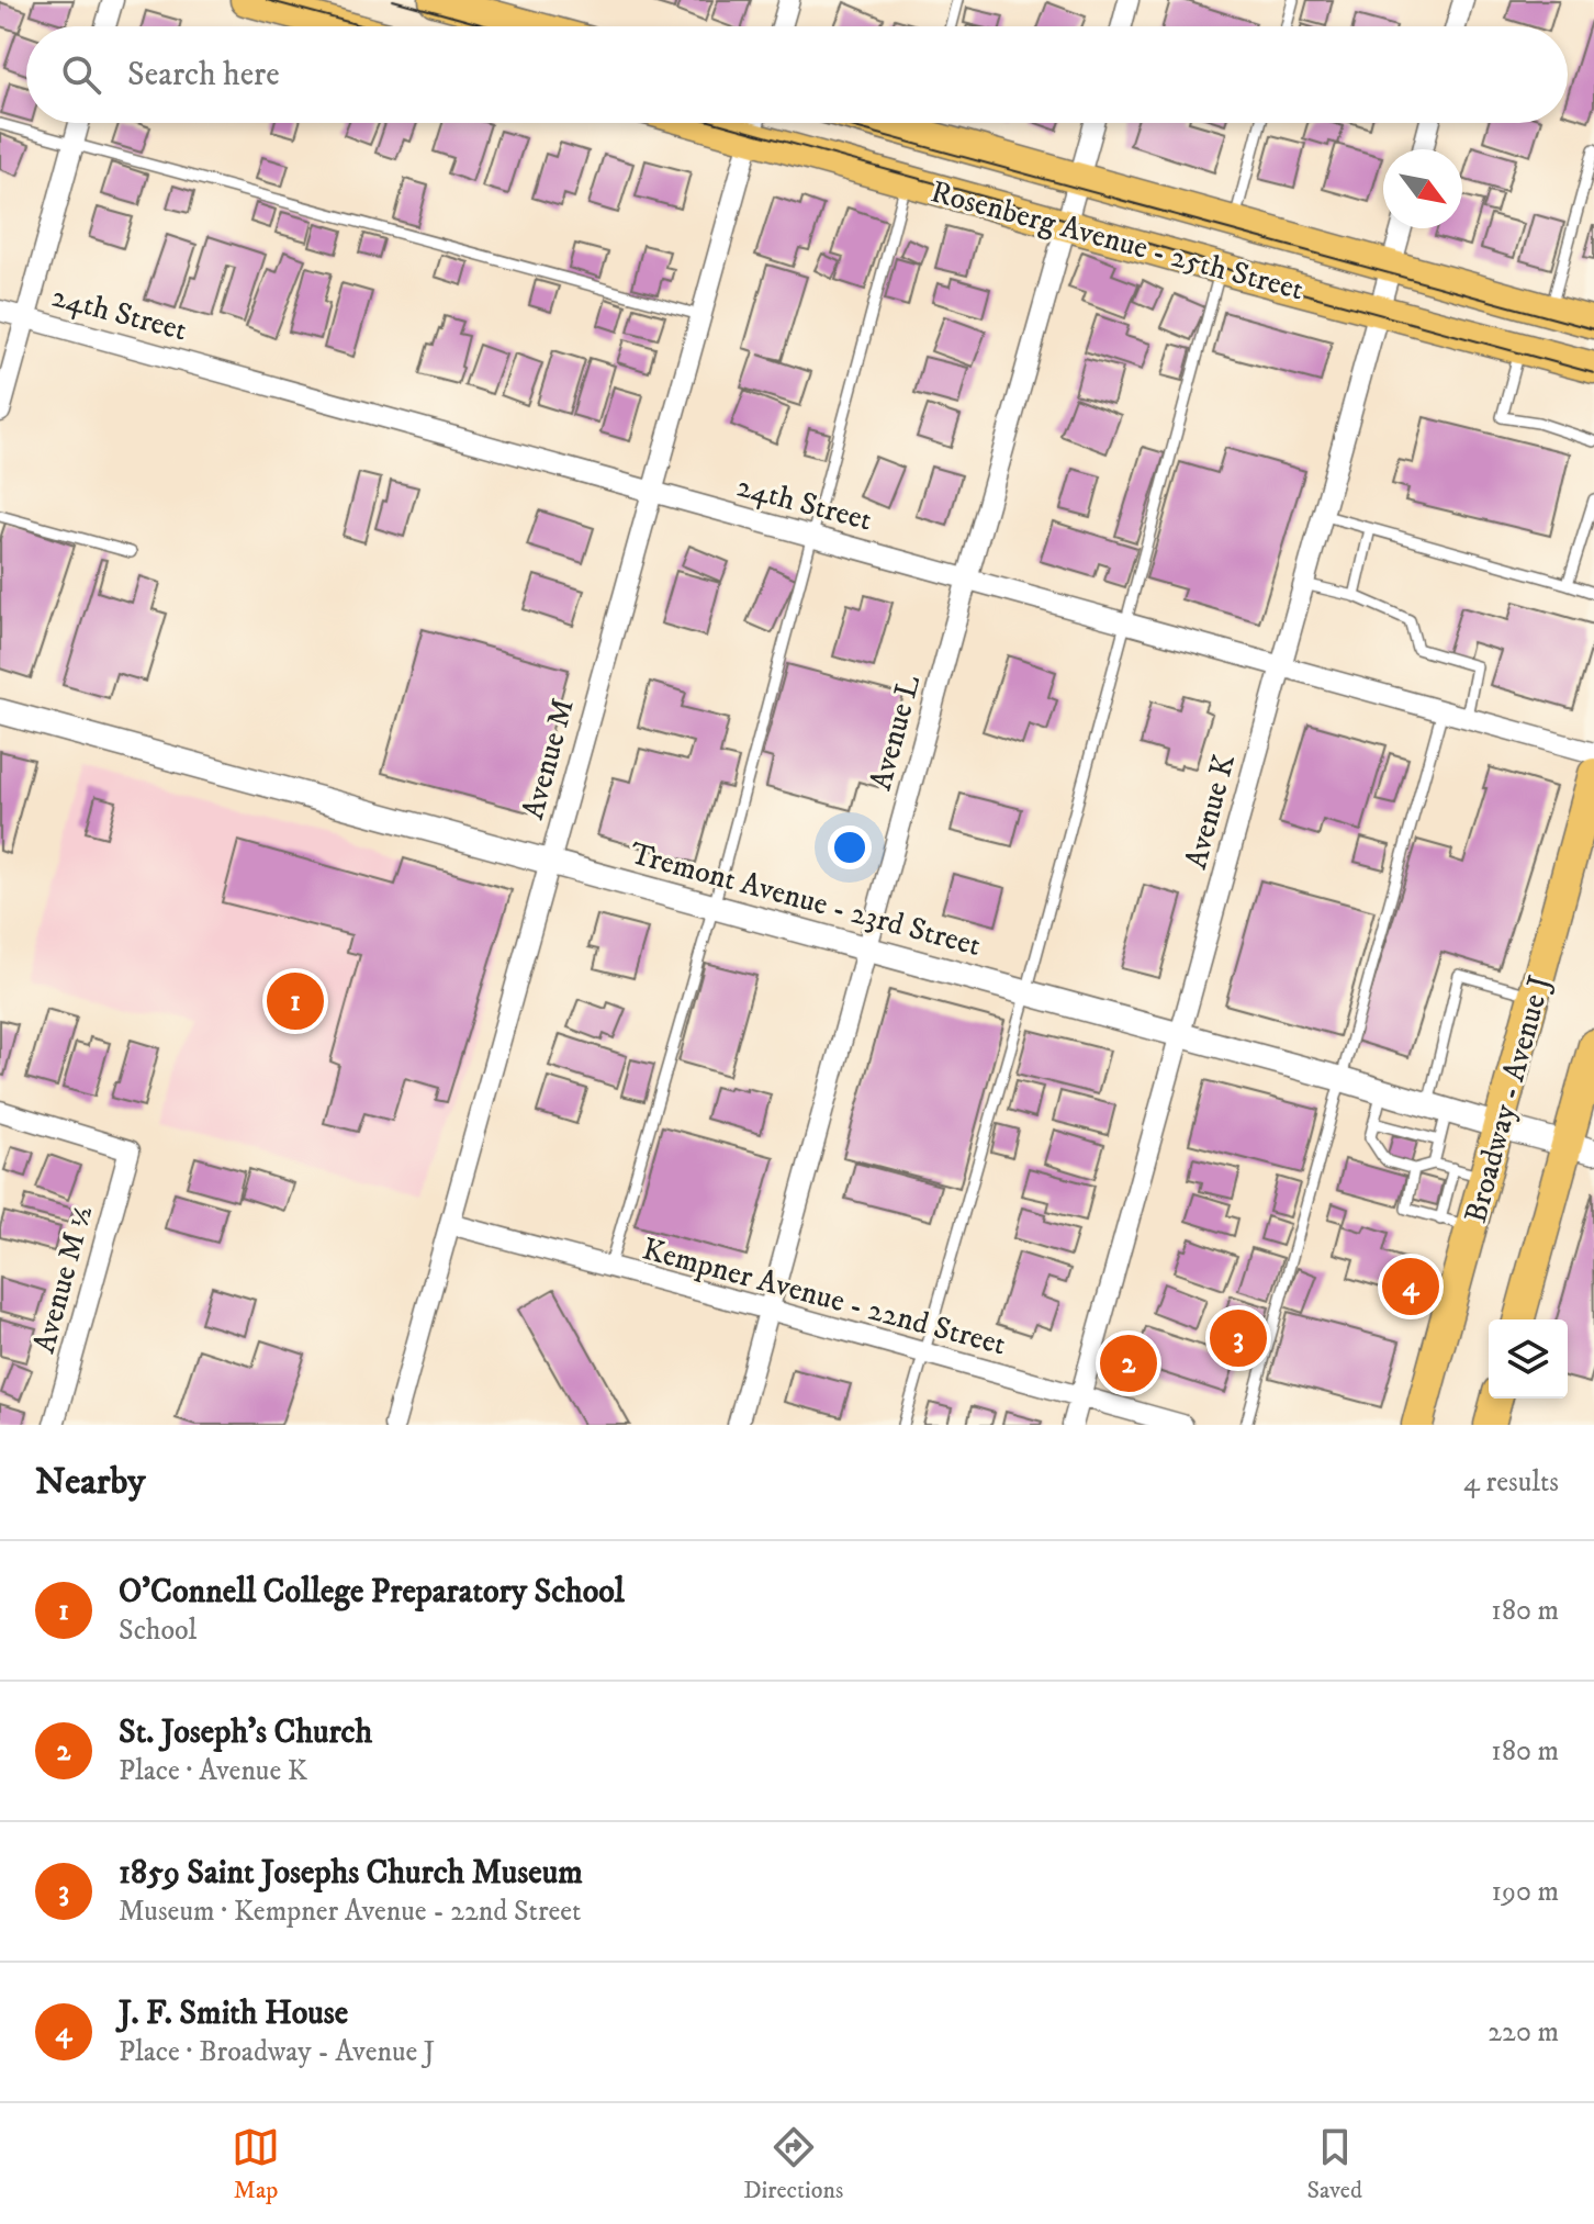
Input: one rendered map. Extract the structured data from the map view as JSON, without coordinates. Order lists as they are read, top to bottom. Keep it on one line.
{"streets":{"main road":["Rosenberg Avenue - 25th Street","Broadway - Avenue J"],"street":["24th Street","Avenue L","Avenue M","Avenue K","Tremont Avenue - 23rd Street","Avenue M ½","Kempner Avenue - 22nd Street"]},"crossings":[["Rosenberg Avenue - 25th Street","Avenue L"],["Rosenberg Avenue - 25th Street","Avenue K"],["24th Street","Avenue L"],["24th Street","Avenue M"],["24th Street","Avenue K"],["Avenue L","Tremont Avenue - 23rd Street"],["Avenue L","Kempner Avenue - 22nd Street"],["Avenue M","Tremont Avenue - 23rd Street"],["Avenue M","Kempner Avenue - 22nd Street"],["Avenue K","Tremont Avenue - 23rd Street"],["Avenue K","Kempner Avenue - 22nd Street"],["Tremont Avenue - 23rd Street","Broadway - Avenue J"]],"north":"bottom right","page":{"search":"Search here","pins":["1","4","3","2"],"heading":["Nearby","4 results"],"list":[{"mark":"1","name":"O'Connell College Preparatory School","note":"School","value":"180 m"},{"mark":"2","name":"St. Joseph's Church","note":"Place · Avenue K","value":"180 m"},{"mark":"3","name":"1859 Saint Josephs Church Museum","note":"Museum · Kempner Avenue - 22nd Street","value":"190 m"},{"mark":"4","name":"J. F. Smith House","note":"Place · Broadway - Avenue J","value":"220 m"}],"nav":["Map","Directions","Saved"]}}
